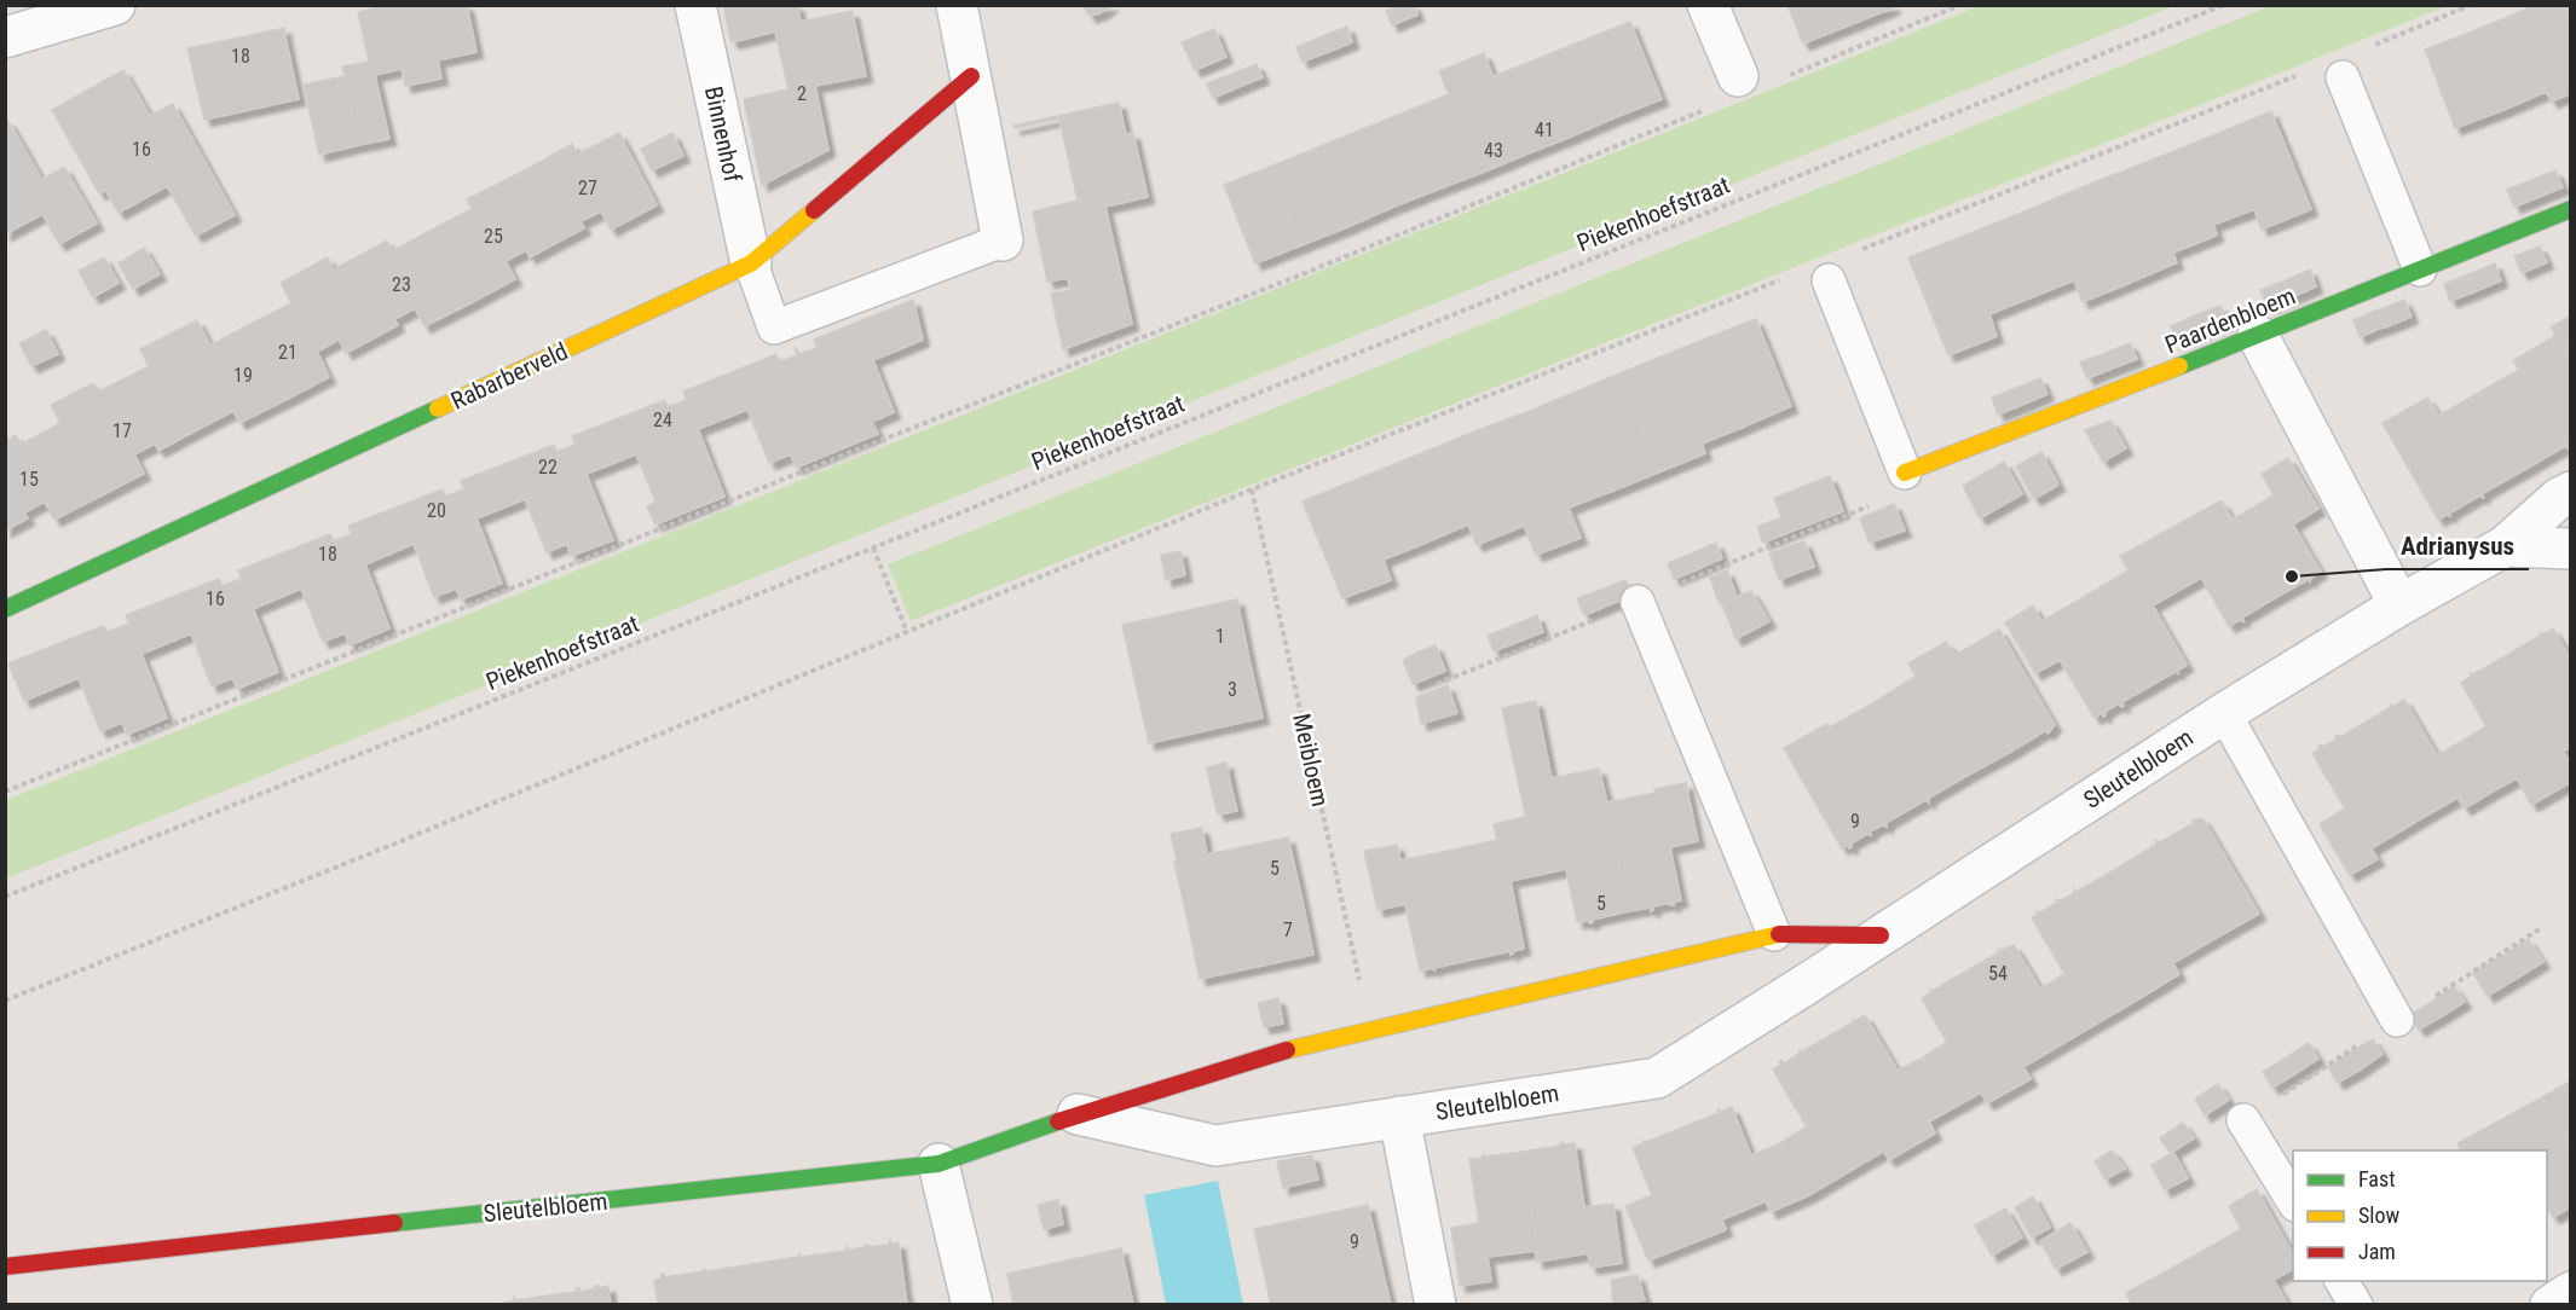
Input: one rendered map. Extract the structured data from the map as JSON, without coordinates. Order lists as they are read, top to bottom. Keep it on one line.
{"streets":{"street":["Binnenhof","Paardenbloem","Rabarberveld","Sleutelbloem"],"path":["Piekenhoefstraat","Meibloem"]},"crossings":[["Binnenhof","Rabarberveld"],["Meibloem","Sleutelbloem"]],"places":["Adrianysus"],"house_numbers":["18","2","41","16","43","27","25","23","21","19","24","17","22","15","20","18","16","1","3","9","5","5","7","54","9"],"legend":["Fast","Slow","Jam"]}
